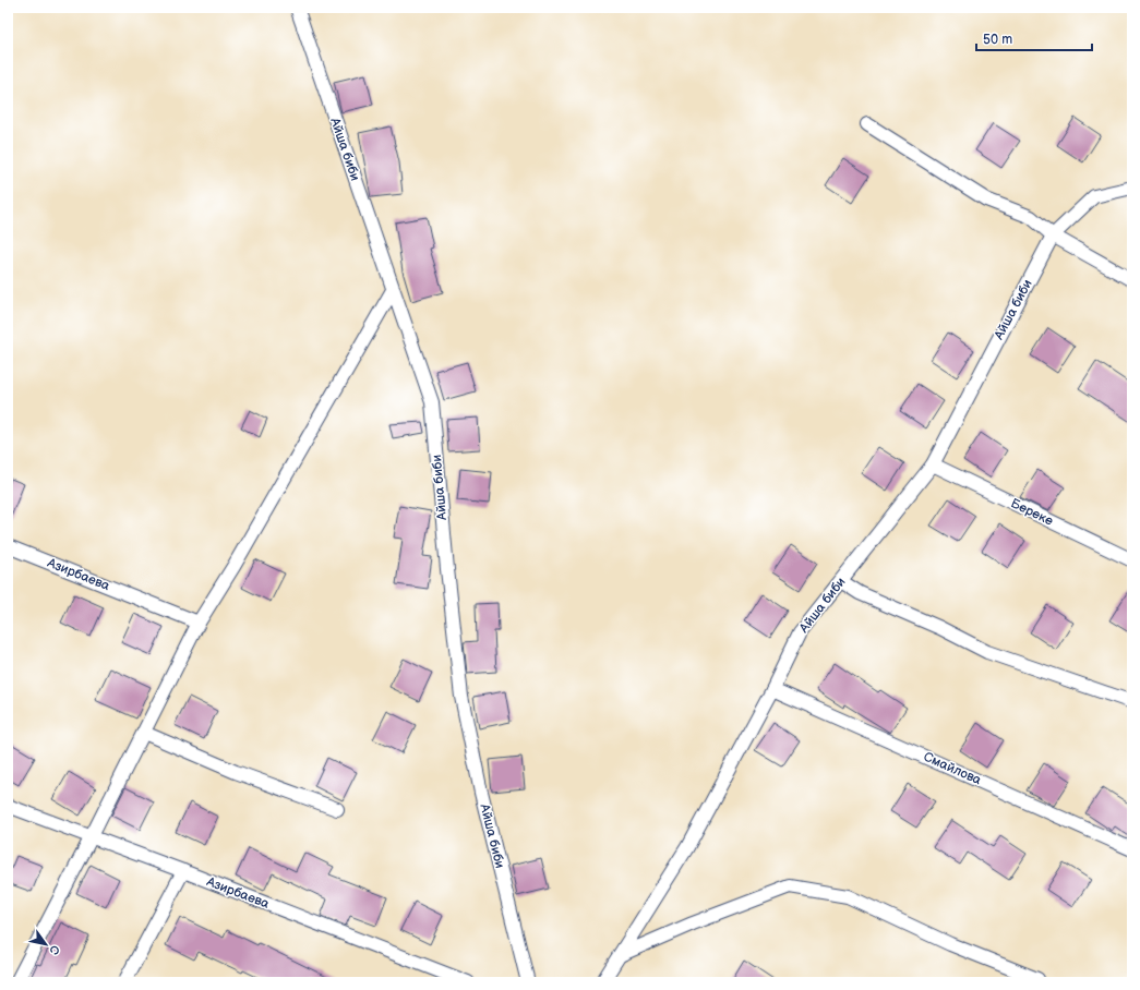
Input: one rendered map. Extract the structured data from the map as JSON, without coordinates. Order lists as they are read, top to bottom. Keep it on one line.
{"streets":{"street":["Айша биби","Береке","Азирбаева","Смайлова"]},"crossings":[["Айша биби","Береке"],["Айша биби","Смайлова"]],"scale_bar":"50 m","north":"bottom right"}
